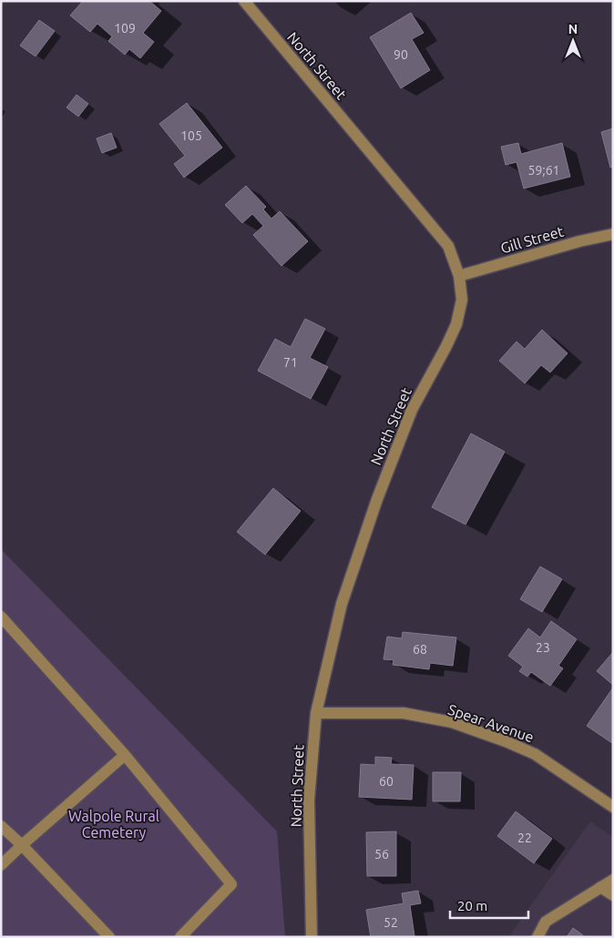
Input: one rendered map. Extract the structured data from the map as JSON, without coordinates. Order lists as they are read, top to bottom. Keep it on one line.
{"streets":{"street":["North Street","Gill Street","Spear Avenue"]},"crossings":[["North Street","Gill Street"],["North Street","Spear Avenue"]],"parks":["Walpole Rural Cemetery"],"house_numbers":["109","90","105","59;61","71","23","68","60","22","56","52"],"scale_bar":"20 m","north":"top"}
